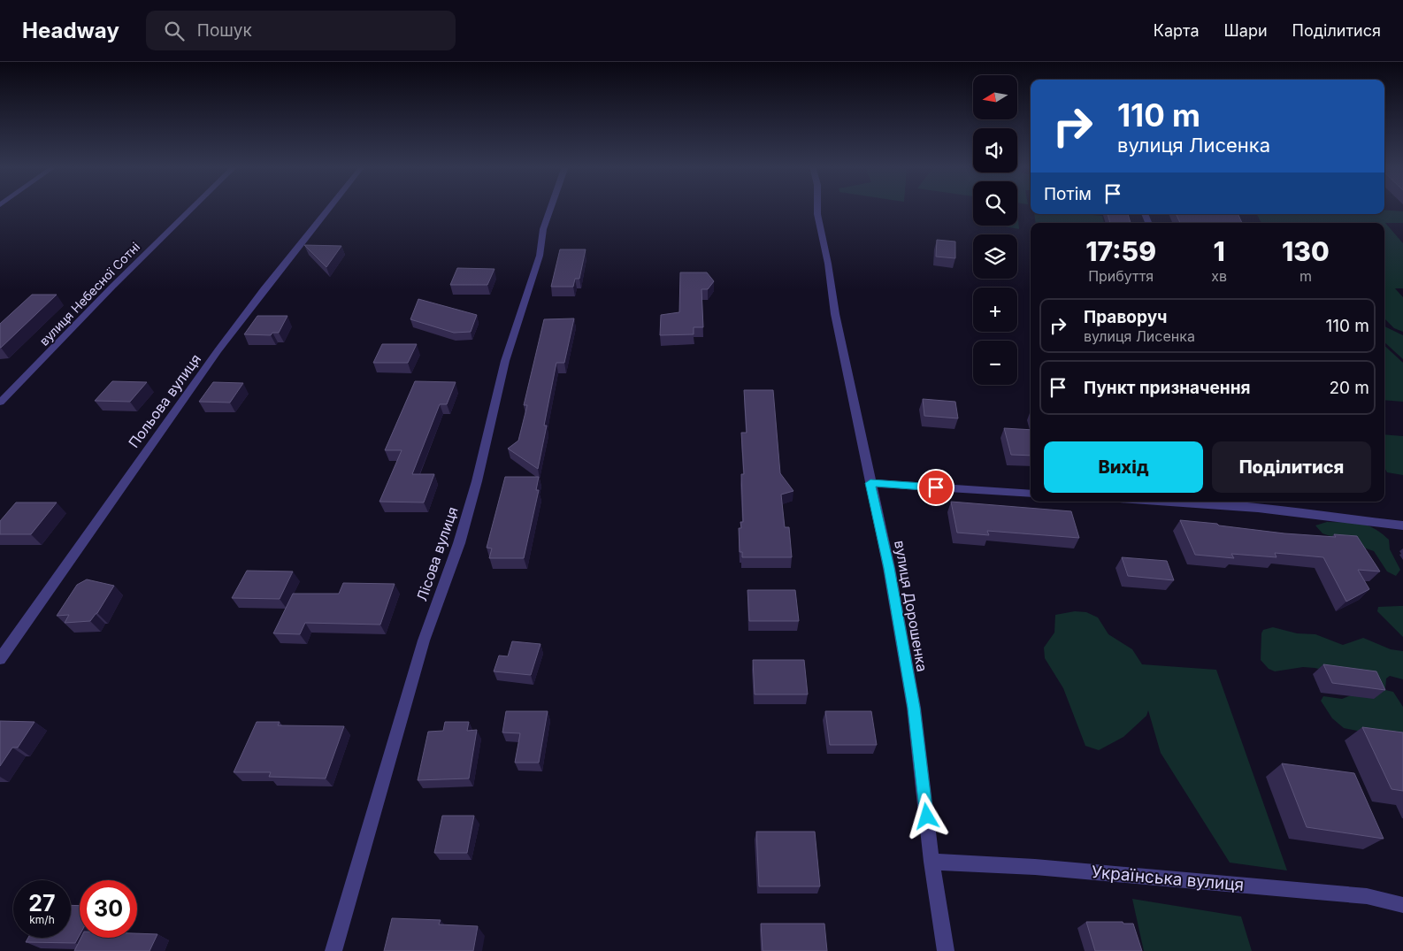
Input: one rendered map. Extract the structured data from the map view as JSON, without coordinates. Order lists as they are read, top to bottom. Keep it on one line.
{"streets":{"street":["вулиця Небесної Сотні","Польова вулиця","Лісова вулиця","вулиця Дорошенка","Українська вулиця"]},"crossings":[["вулиця Дорошенка","Українська вулиця"]],"north":"left","page":{"header":"Headway","search":"Пошук","nav":["Карта","Шари","Поділитися"],"map_buttons":["+","−"],"turn":["110 m","вулиця Лисенка"],"then":"Потім","eta":["17:59","Прибуття","1","хв","130","m"],"list":[{"name":"Праворуч","note":"вулиця Лисенка","value":"110 m"},{"name":"Пункт призначення","value":"20 m"}],"buttons":["Вихід","Поділитися"],"speed":"27 km/h","limit":"30"}}
